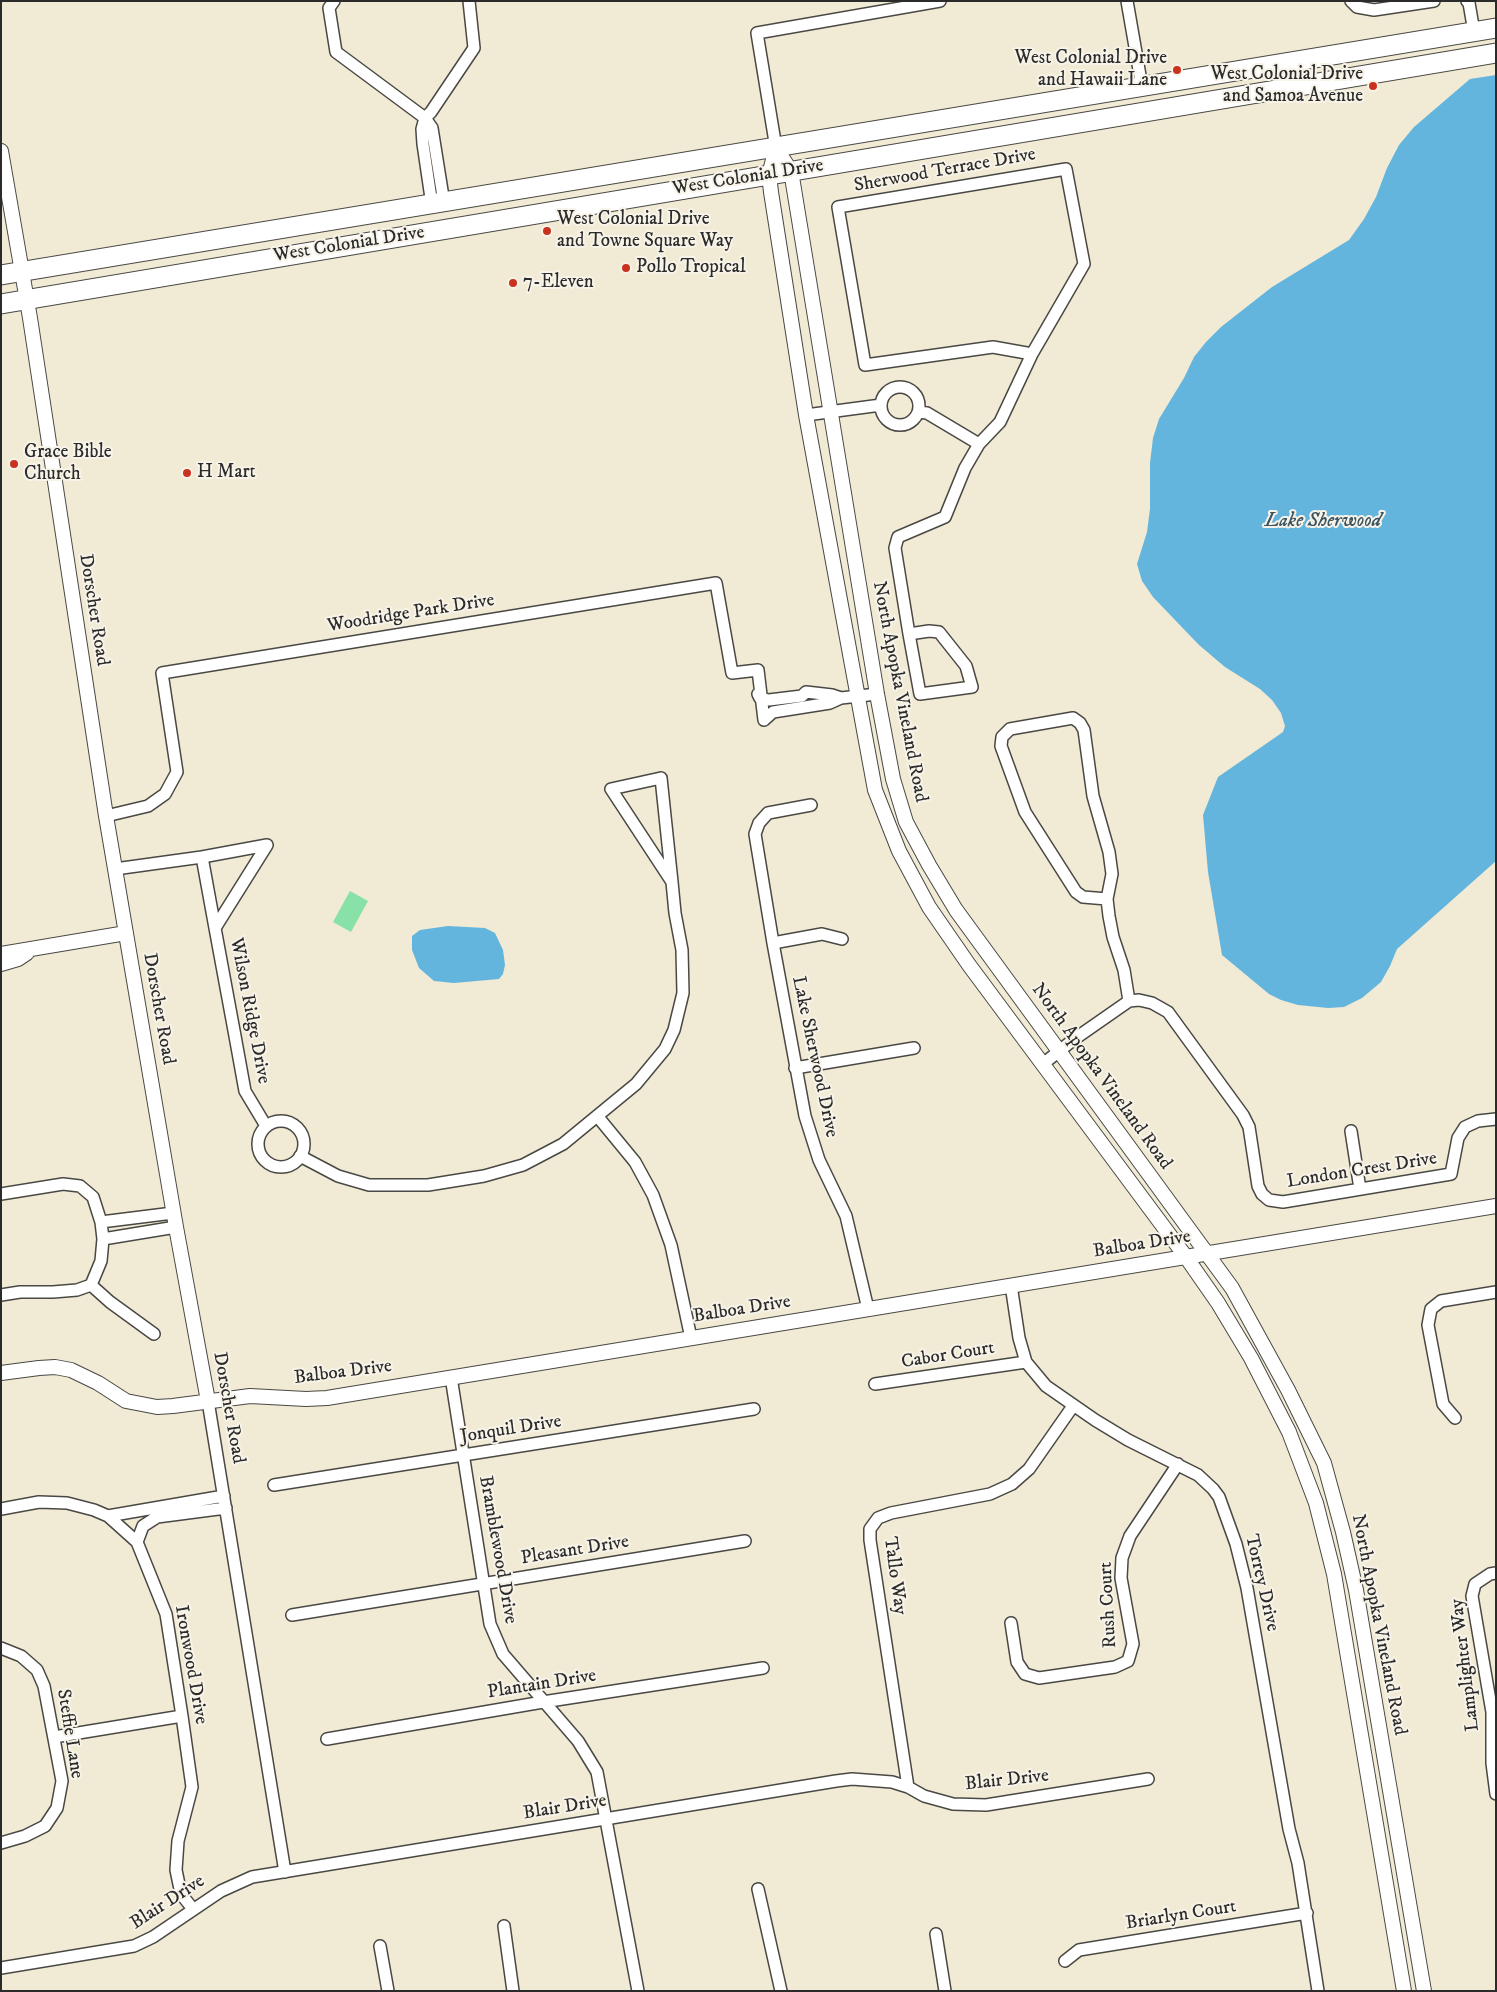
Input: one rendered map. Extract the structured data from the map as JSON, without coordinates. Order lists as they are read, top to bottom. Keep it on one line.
{"streets":{"highway":["West Colonial Drive"],"street":["Sherwood Terrace Drive","Dorscher Road","Woodridge Park Drive","North Apopka Vineland Road","Wilson Ridge Drive","Lake Sherwood Drive","London Crest Drive","Balboa Drive","Cabor Court","Jonquil Drive","Bramblewood Drive","Pleasant Drive","Tallo Way","Torrey Drive","Rush Court","Ironwood Drive","Lamplighter Way","Plantain Drive","Steffie Lane","Blair Drive","Briarlyn Court"]},"crossings":[["West Colonial Drive","Dorscher Road"],["West Colonial Drive","North Apopka Vineland Road"],["Dorscher Road","Woodridge Park Drive"],["Dorscher Road","Wilson Ridge Drive"],["Dorscher Road","Balboa Drive"],["Dorscher Road","Blair Drive"],["Woodridge Park Drive","North Apopka Vineland Road"],["North Apopka Vineland Road","Balboa Drive"],["Lake Sherwood Drive","Balboa Drive"],["Balboa Drive","Bramblewood Drive"],["Balboa Drive","Torrey Drive"],["Cabor Court","Torrey Drive"],["Jonquil Drive","Bramblewood Drive"],["Bramblewood Drive","Pleasant Drive"],["Bramblewood Drive","Plantain Drive"],["Bramblewood Drive","Blair Drive"],["Tallo Way","Torrey Drive"],["Tallo Way","Blair Drive"],["Torrey Drive","Rush Court"],["Torrey Drive","Briarlyn Court"],["Ironwood Drive","Blair Drive"]],"water":["Lake Sherwood"],"places":["West Colonial Drive and Hawaii Lane","West Colonial Drive and Samoa Avenue","West Colonial Drive and Towne Square Way","Pollo Tropical","7-Eleven","Grace Bible Church","H Mart"]}
